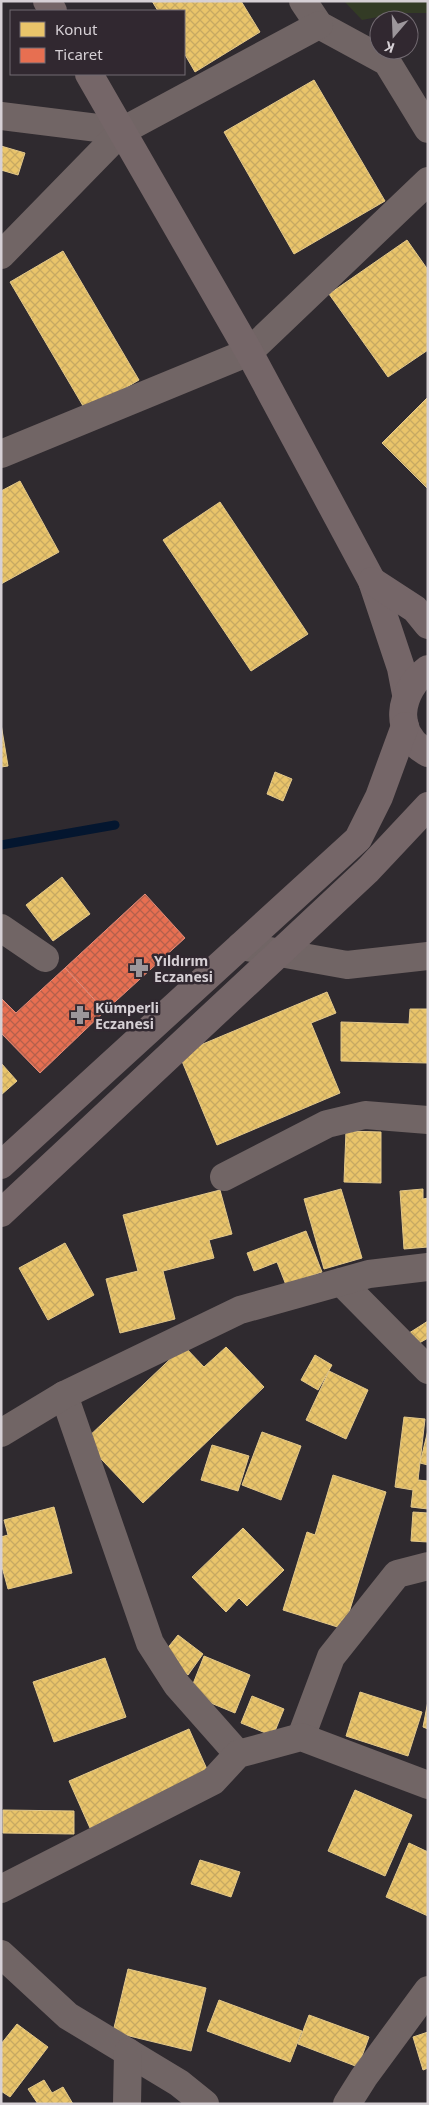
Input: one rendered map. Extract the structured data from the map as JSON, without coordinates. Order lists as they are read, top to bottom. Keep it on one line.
{"places":{"pharmacy":["Yıldırım Eczanesi","Kümperli Eczanesi"]},"legend":["Konut","Ticaret"],"north":"bottom"}
